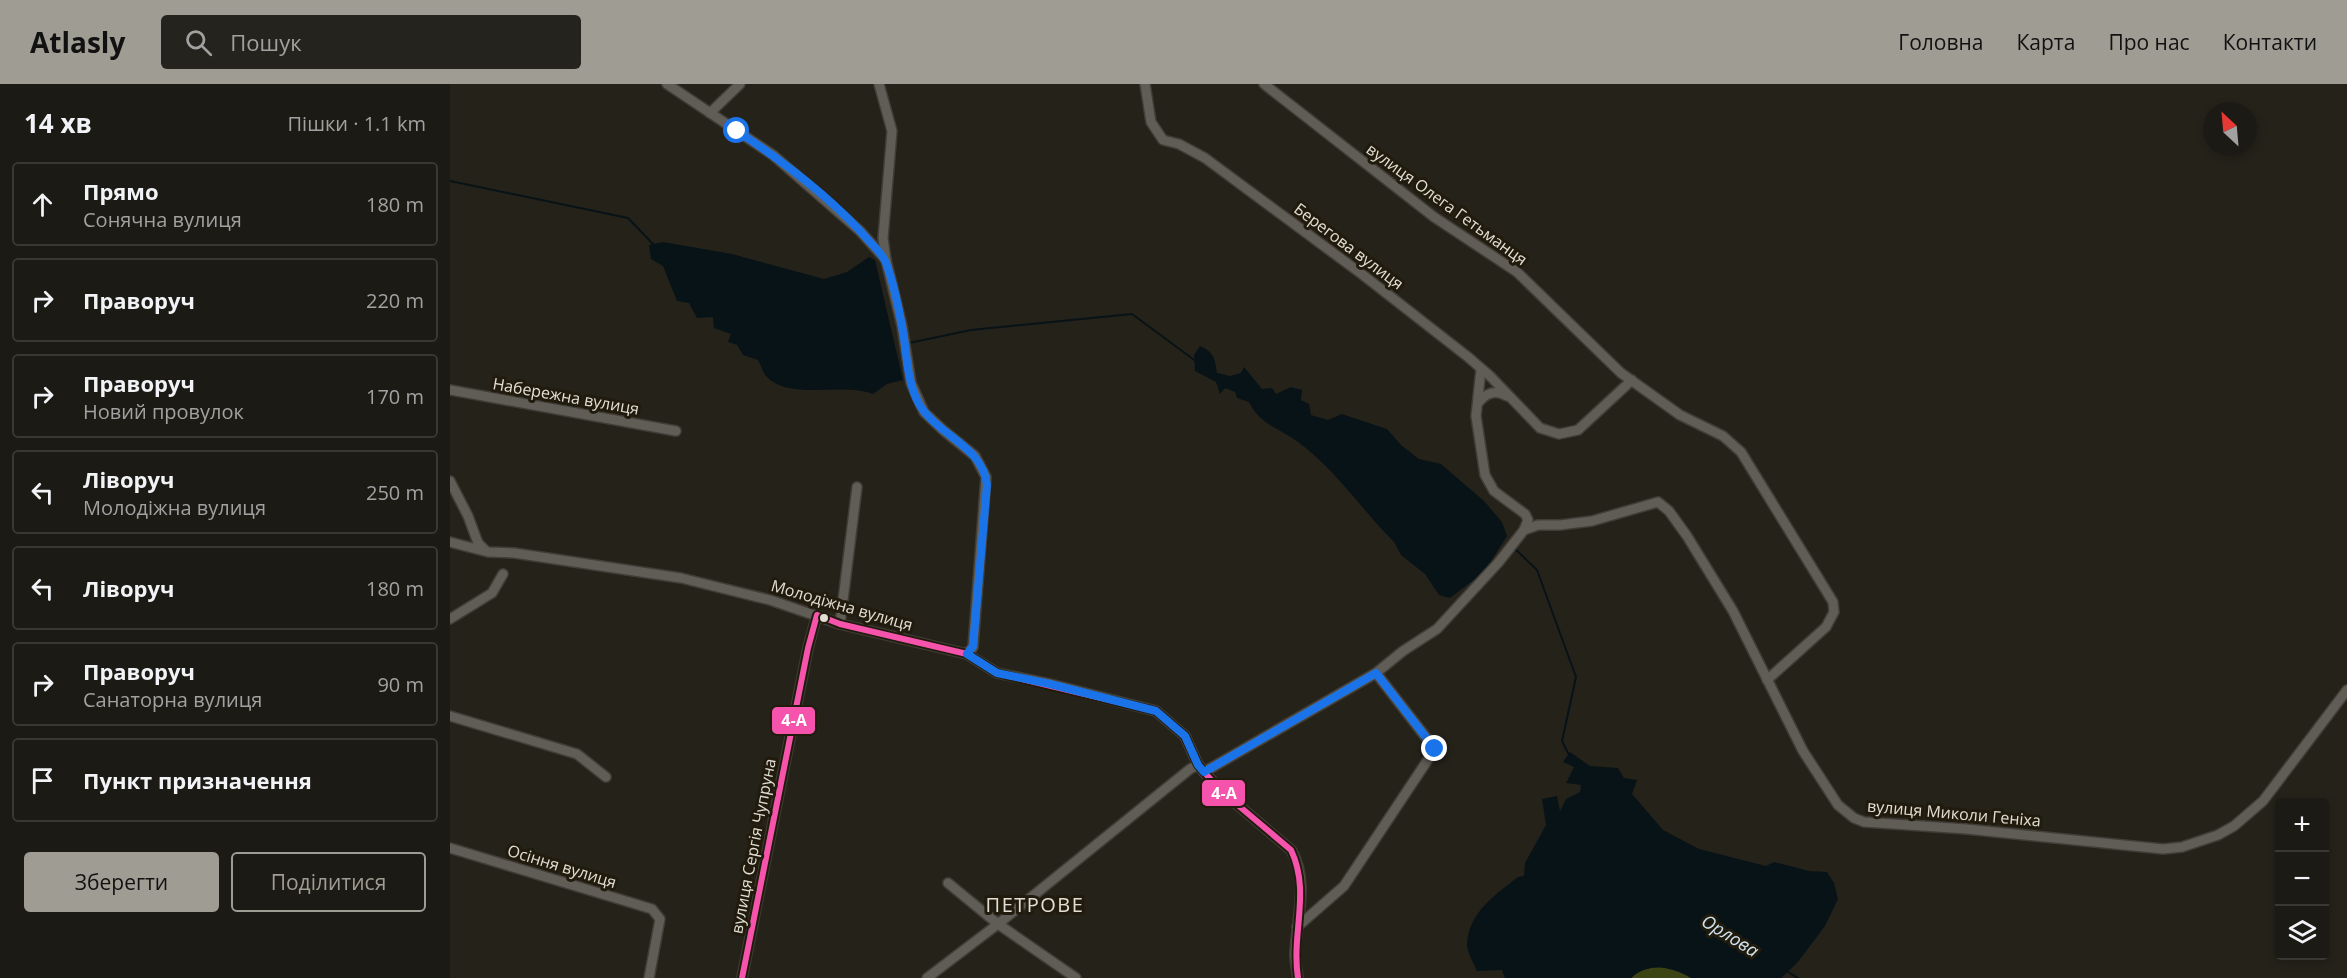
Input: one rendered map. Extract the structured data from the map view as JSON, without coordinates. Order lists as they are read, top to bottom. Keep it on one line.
{"streets":{"street":["вулиця Олега Гетьманця","Берегова вулиця","Набережна вулиця","Молодіжна вулиця","вулиця Миколи Геніха","вулиця Сергія Чупруна","Осіння вулиця"]},"crossings":[["вулиця Олега Гетьманця","Берегова вулиця"],["вулиця Олега Гетьманця","вулиця Миколи Геніха"],["Молодіжна вулиця","вулиця Сергія Чупруна"]],"districts":["ПЕТРОВЕ"],"water":["Орлова"],"lines":["transit line 4-А"],"north":"top left","page":{"header":"Atlasly","search":"Пошук","nav":["Головна","Карта","Про нас","Контакти"],"heading":["14 хв","Пішки · 1.1 km"],"list":[["Прямо","Сонячна вулиця","180 m"],["Праворуч","220 m"],["Праворуч","Новий провулок","170 m"],["Ліворуч","Молодіжна вулиця","250 m"],["Ліворуч","180 m"],["Праворуч","Санаторна вулиця","90 m"],"Пункт призначення"],"map_buttons":["+","−"],"buttons":["Зберегти","Поділитися"]}}
